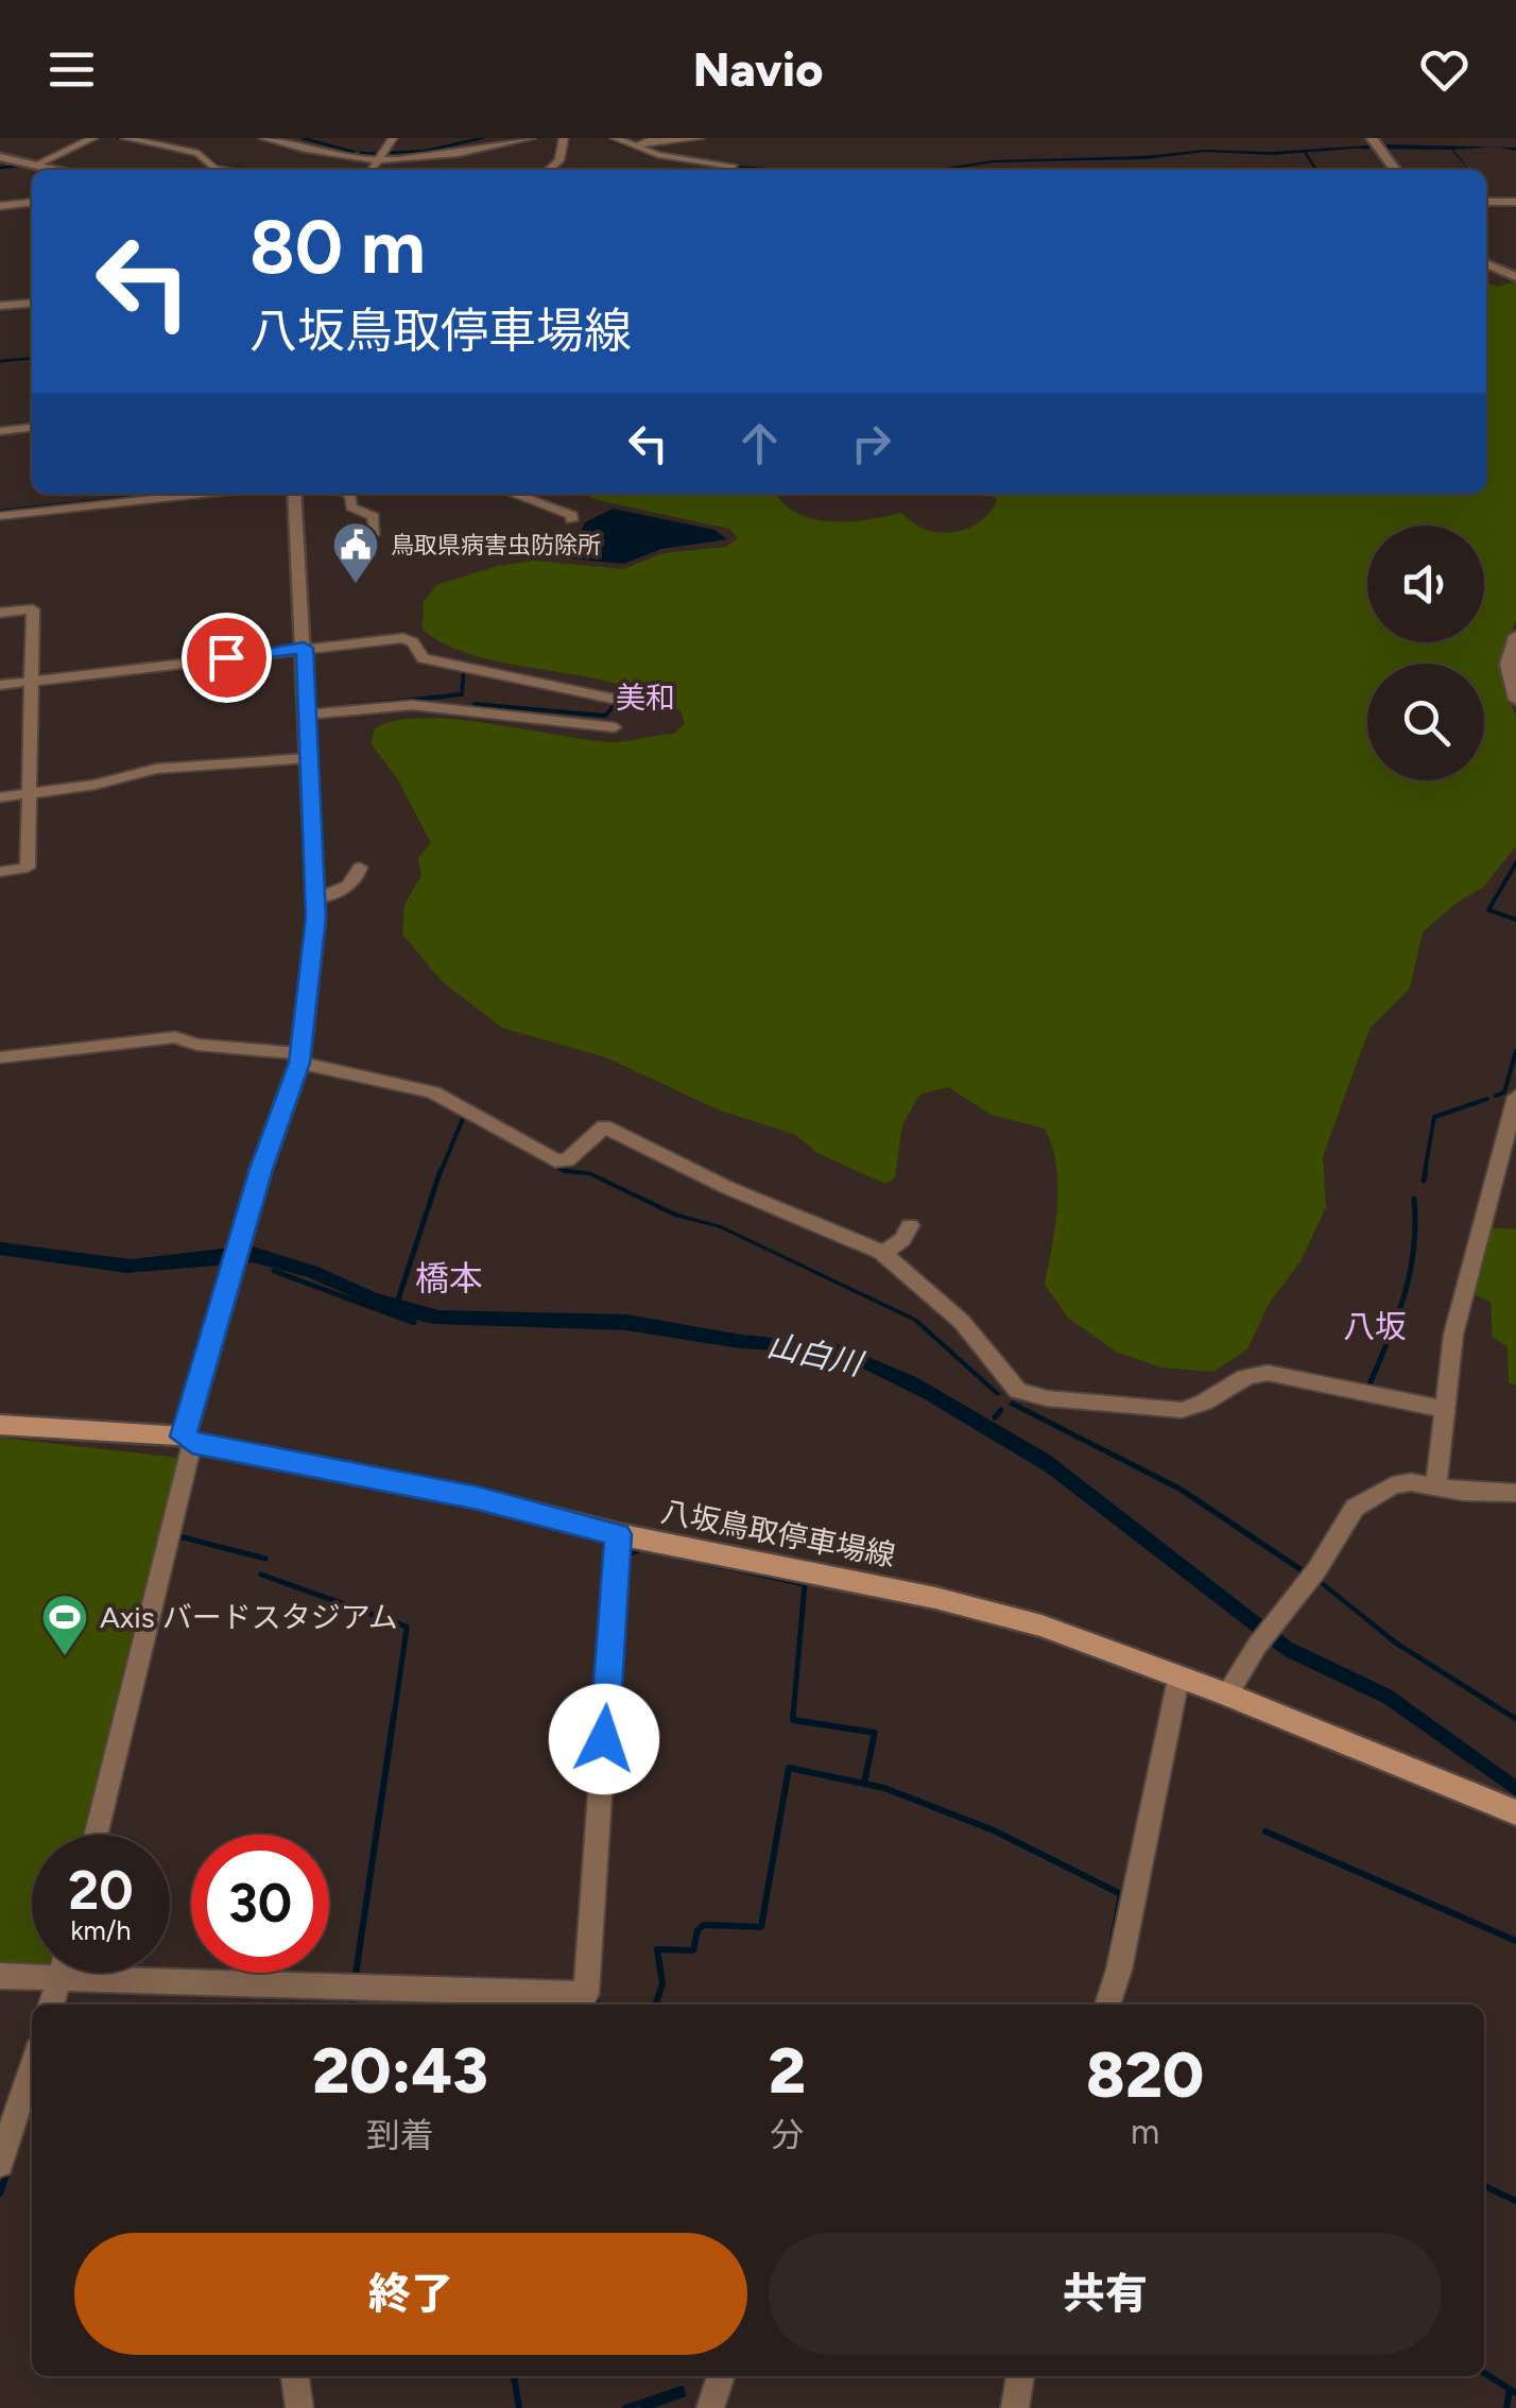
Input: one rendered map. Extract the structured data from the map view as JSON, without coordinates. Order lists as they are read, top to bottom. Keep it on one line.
{"streets":{"main road":["八坂鳥取停車場線"]},"districts":["美和","橋本","八坂"],"water":["山白川"],"places":{"public building":["鳥取県病害虫防除所"],"sports":["Axis バードスタジアム"]},"page":{"header":"Navio","turn":["80 m","八坂鳥取停車場線"],"speed":"20 km/h","limit":"30","eta":["20:43","到着","2","分","820","m"],"buttons":["終了","共有"]}}
